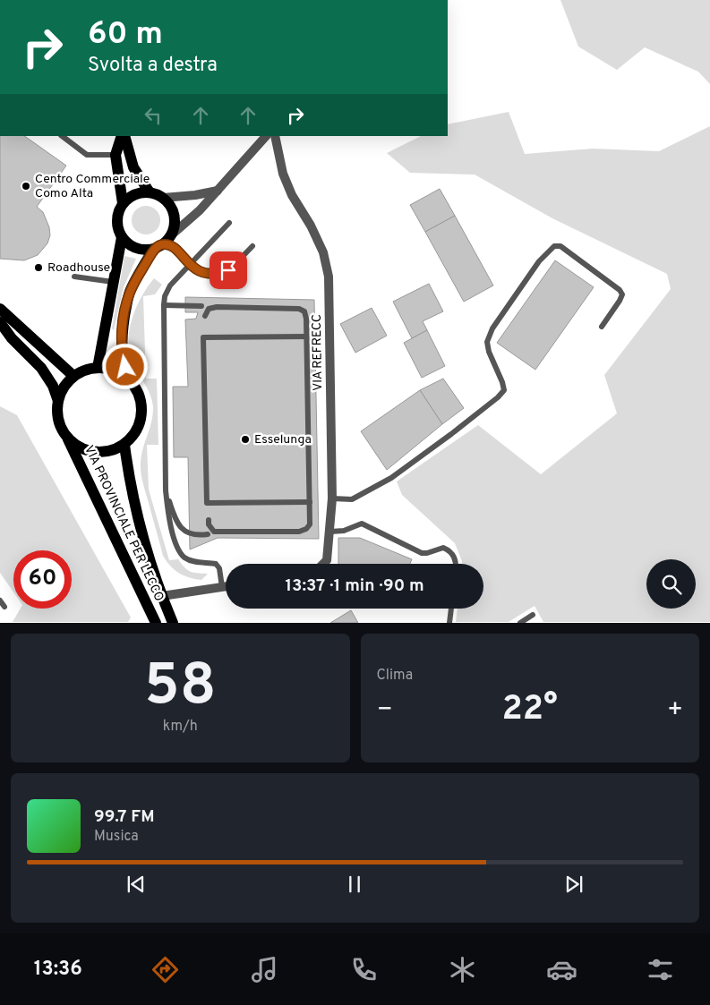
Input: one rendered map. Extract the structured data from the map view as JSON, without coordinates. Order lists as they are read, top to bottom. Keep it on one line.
{"streets":{"main road":["VIA PROVINCIALE PER LECCO"],"street":["VIA REFRECC"]},"places":["Centro Commerciale Como Alta","Roadhouse","Esselunga"],"page":{"turn":["60 m","Svolta a destra"],"limit":"60","trip":"13:37 · 1 min · 90 m","tile":[["58","km/h"],"Clima"],"heat":["−","22°","+"],"song":["99.7 FM","Musica"],"tabs":"13:36"}}
